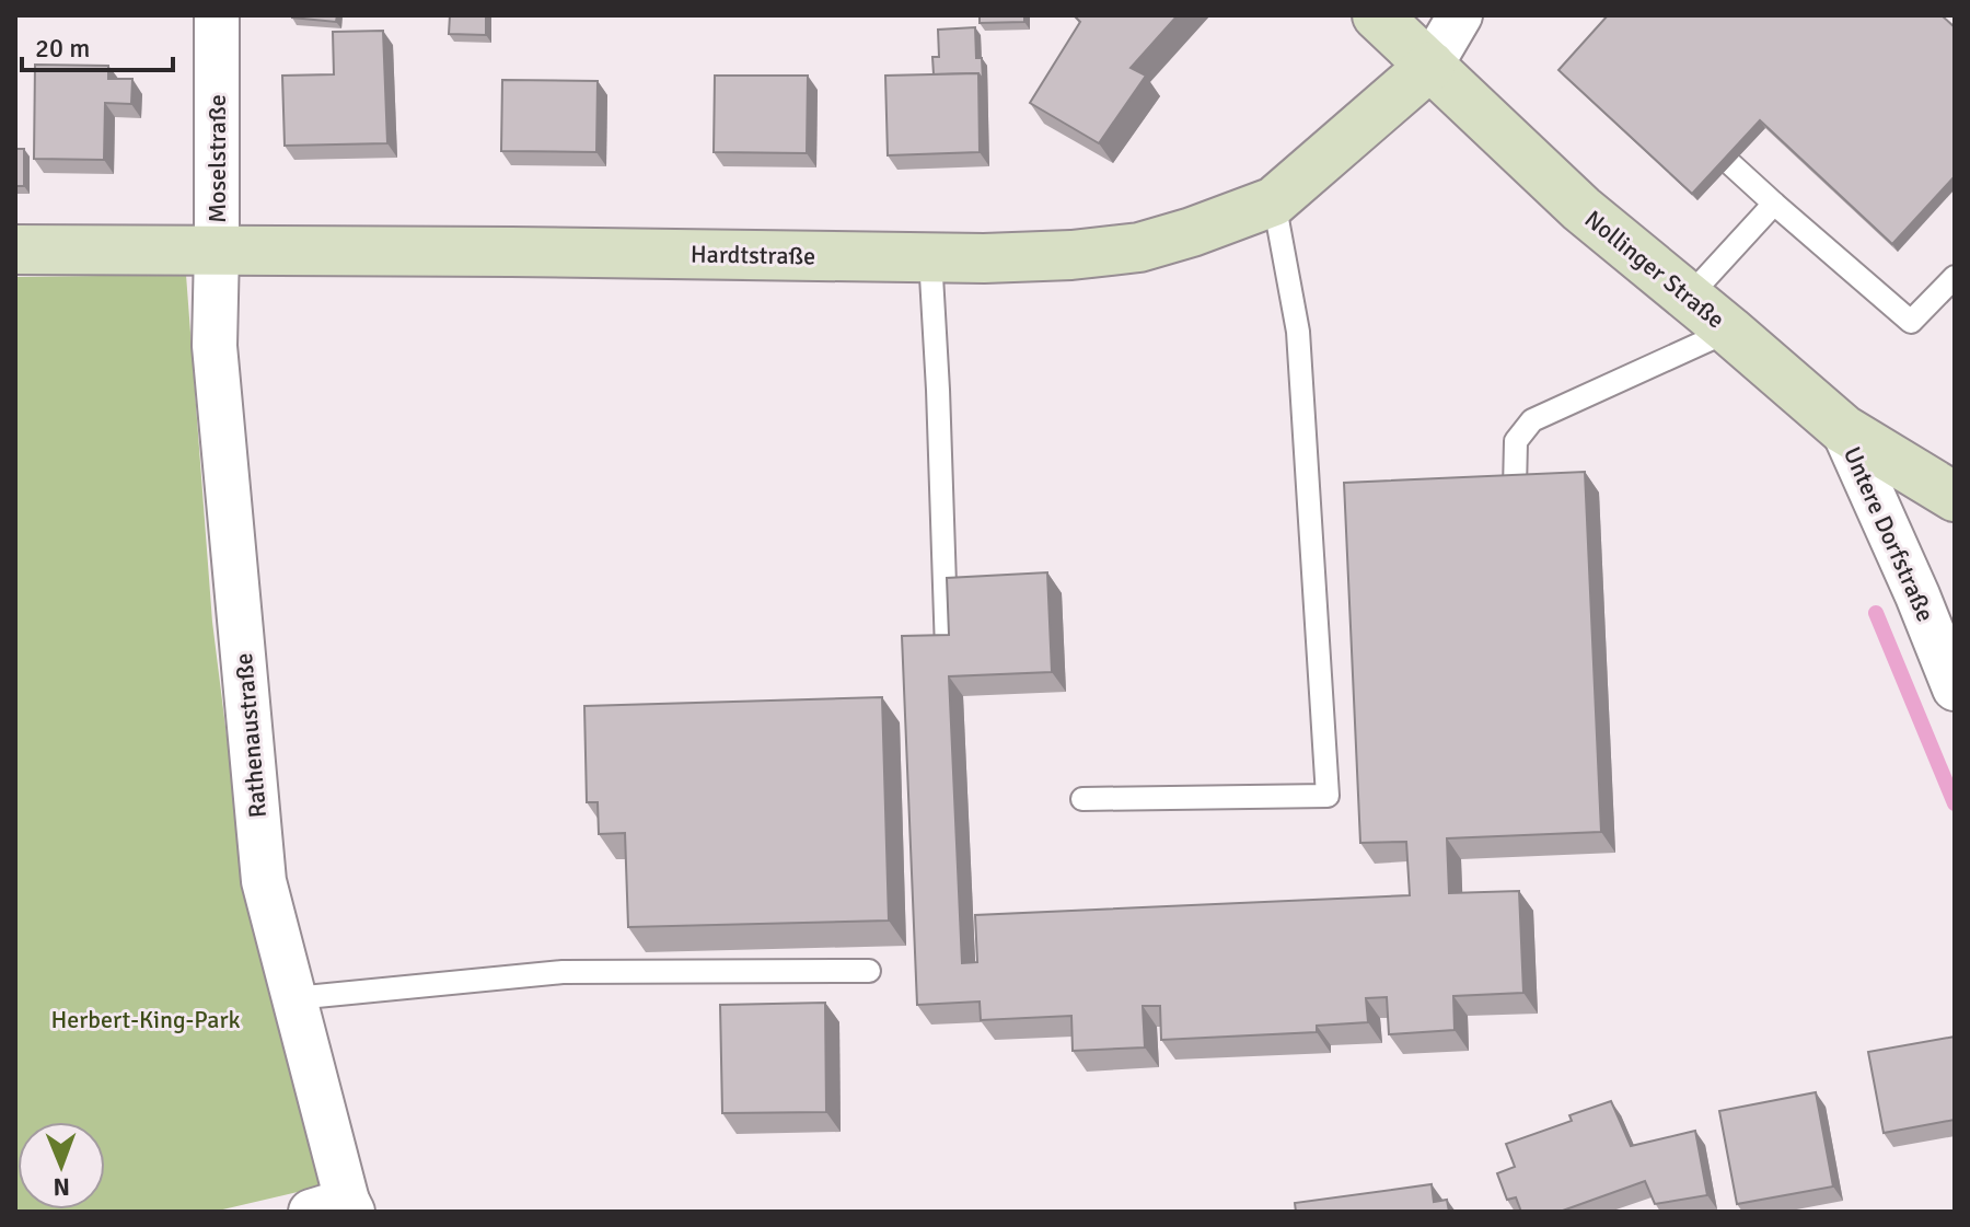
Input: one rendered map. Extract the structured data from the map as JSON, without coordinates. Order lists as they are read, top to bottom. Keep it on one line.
{"streets":{"street":["Moselstraße","Hardtstraße","Nollinger Straße","Untere Dorfstraße","Rathenaustraße"]},"crossings":[["Moselstraße","Hardtstraße"],["Moselstraße","Rathenaustraße"],["Hardtstraße","Nollinger Straße"],["Hardtstraße","Rathenaustraße"],["Nollinger Straße","Untere Dorfstraße"]],"parks":["Herbert-King-Park"],"scale_bar":"20 m","north":"bottom"}
